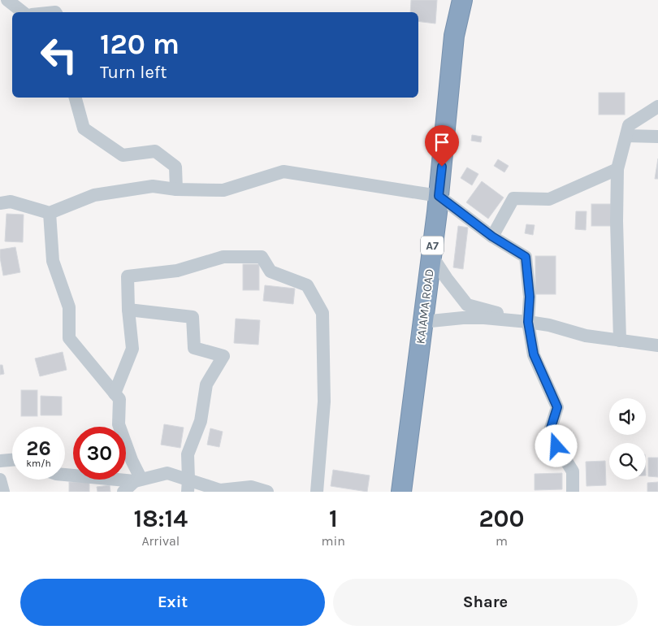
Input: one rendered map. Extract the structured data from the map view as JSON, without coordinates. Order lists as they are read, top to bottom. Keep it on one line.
{"streets":{"highway":["A7","KAIAMA ROAD"]},"page":{"turn":["120 m","Turn left"],"speed":"26 km/h","limit":"30","eta":["18:14","Arrival","1","min","200","m"],"buttons":["Exit","Share"]}}
